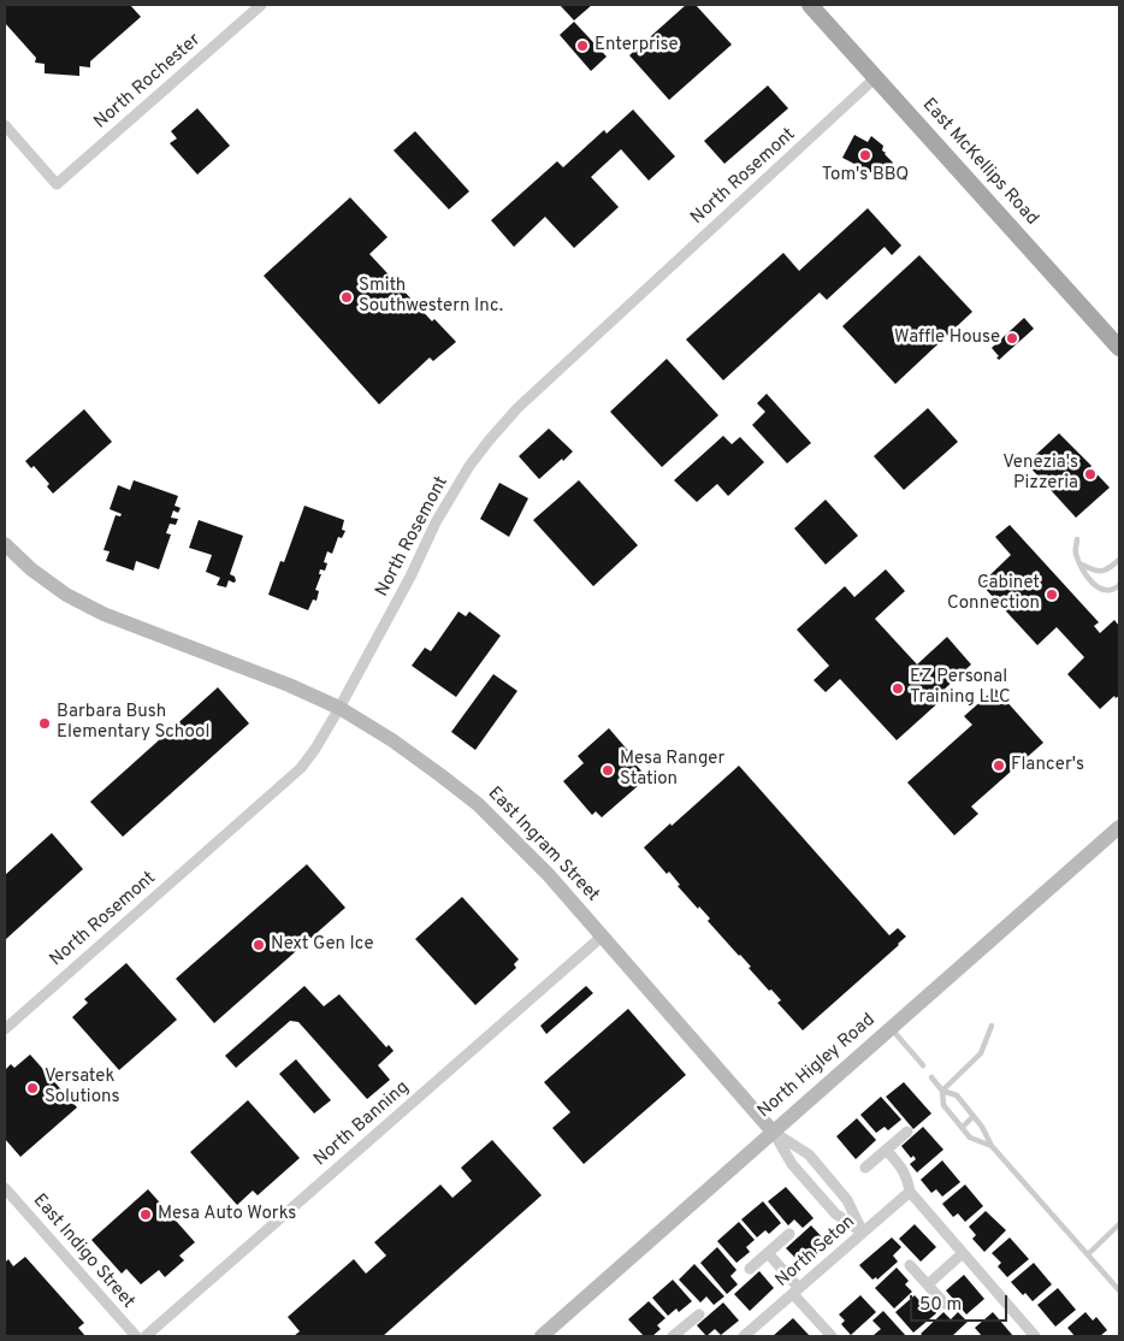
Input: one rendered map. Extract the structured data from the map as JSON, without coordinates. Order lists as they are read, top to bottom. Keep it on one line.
{"streets":{"main road":["East McKellips Road"],"street":["North Rochester","North Rosemont","East Ingram Street","North Higley Road","North Banning","East Indigo Street","North Seton"]},"crossings":[["East McKellips Road","North Rosemont"],["North Rosemont","East Ingram Street"],["East Ingram Street","North Higley Road"],["East Ingram Street","North Banning"],["East Ingram Street","North Seton"]],"places":["Enterprise","Tom's BBQ","Smith Southwestern Inc.","Waffle House","Venezia's Pizzeria","Cabinet Connection","EZ Personal Training LLC","Barbara Bush Elementary School","Flancer's","Mesa Ranger Station","Next Gen Ice","Versatek Solutions","Mesa Auto Works"],"scale_bar":"50 m"}
